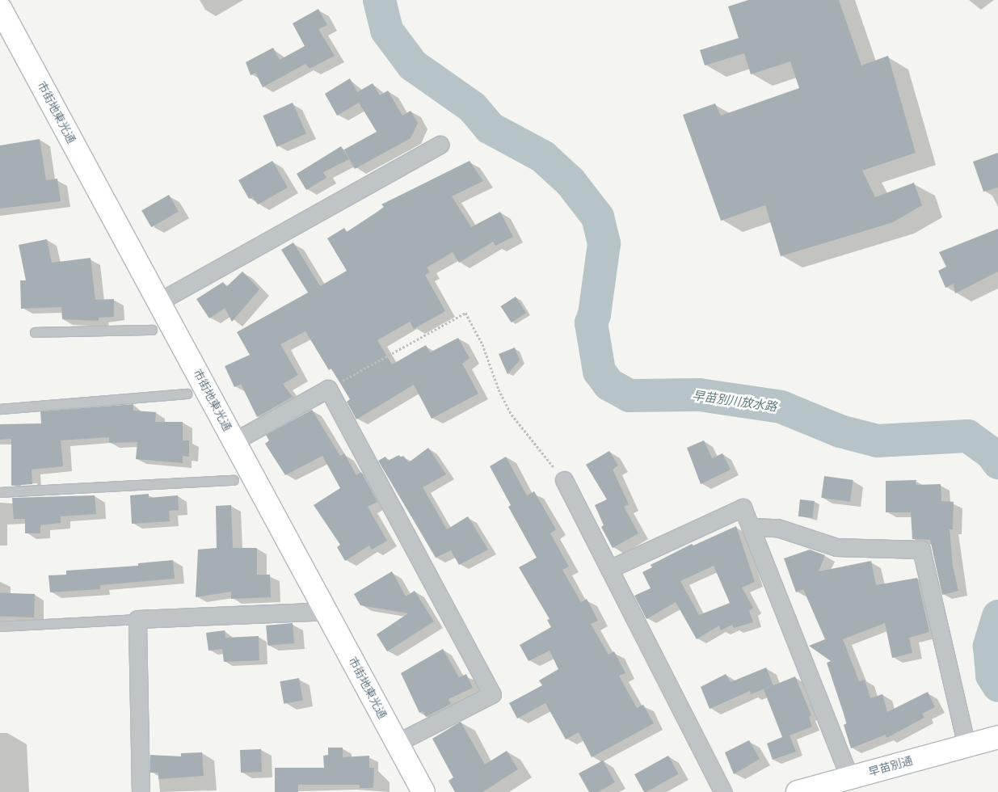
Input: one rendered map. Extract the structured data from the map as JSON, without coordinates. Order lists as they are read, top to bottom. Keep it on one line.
{"streets":{"street":["市街地東光通","早苗別通"]},"water":["早苗別川放水路"]}
